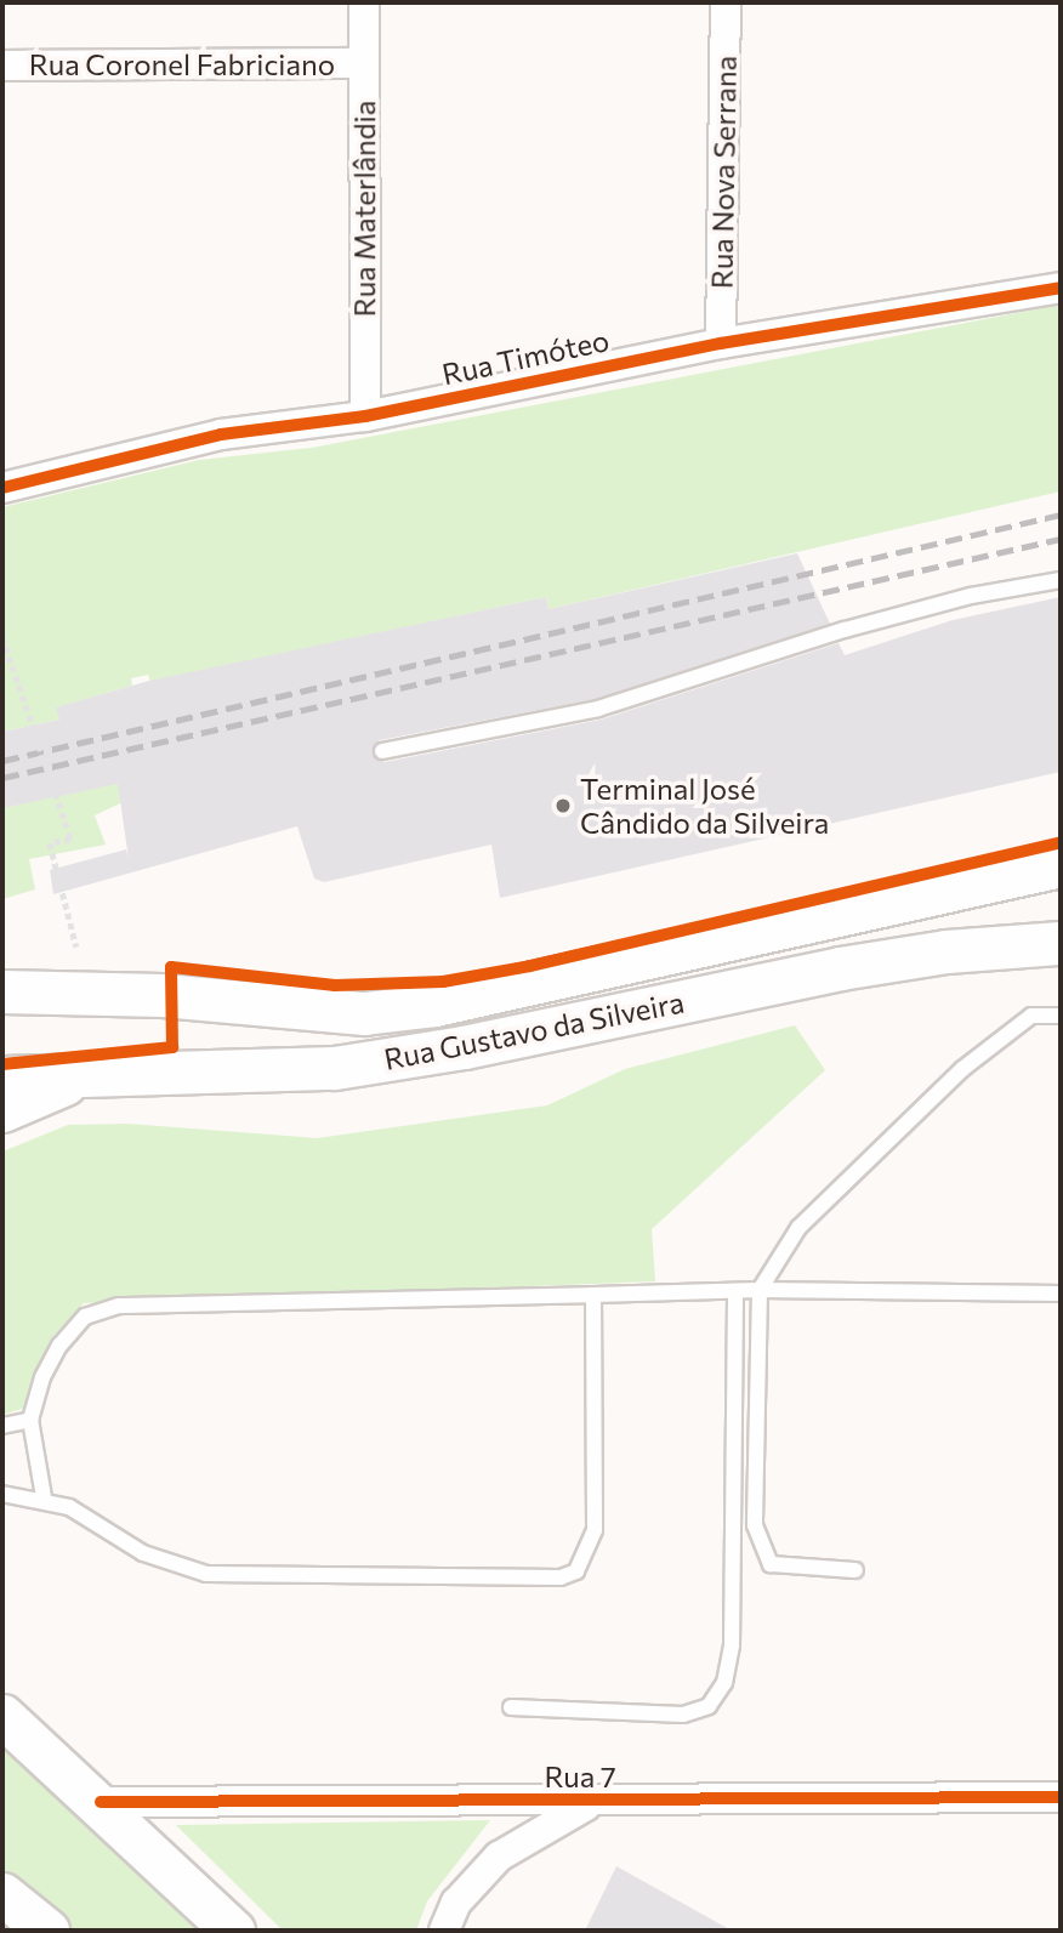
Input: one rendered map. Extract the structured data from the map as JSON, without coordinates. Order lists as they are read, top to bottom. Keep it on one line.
{"streets":{"main road":["Rua Gustavo da Silveira"],"street":["Rua Coronel Fabriciano","Rua Nova Serrana","Rua Materlândia","Rua Timóteo","Rua 7"]},"crossings":[["Rua Coronel Fabriciano","Rua Materlândia"],["Rua Nova Serrana","Rua Timóteo"],["Rua Materlândia","Rua Timóteo"]],"places":["Terminal José Cândido da Silveira"]}
